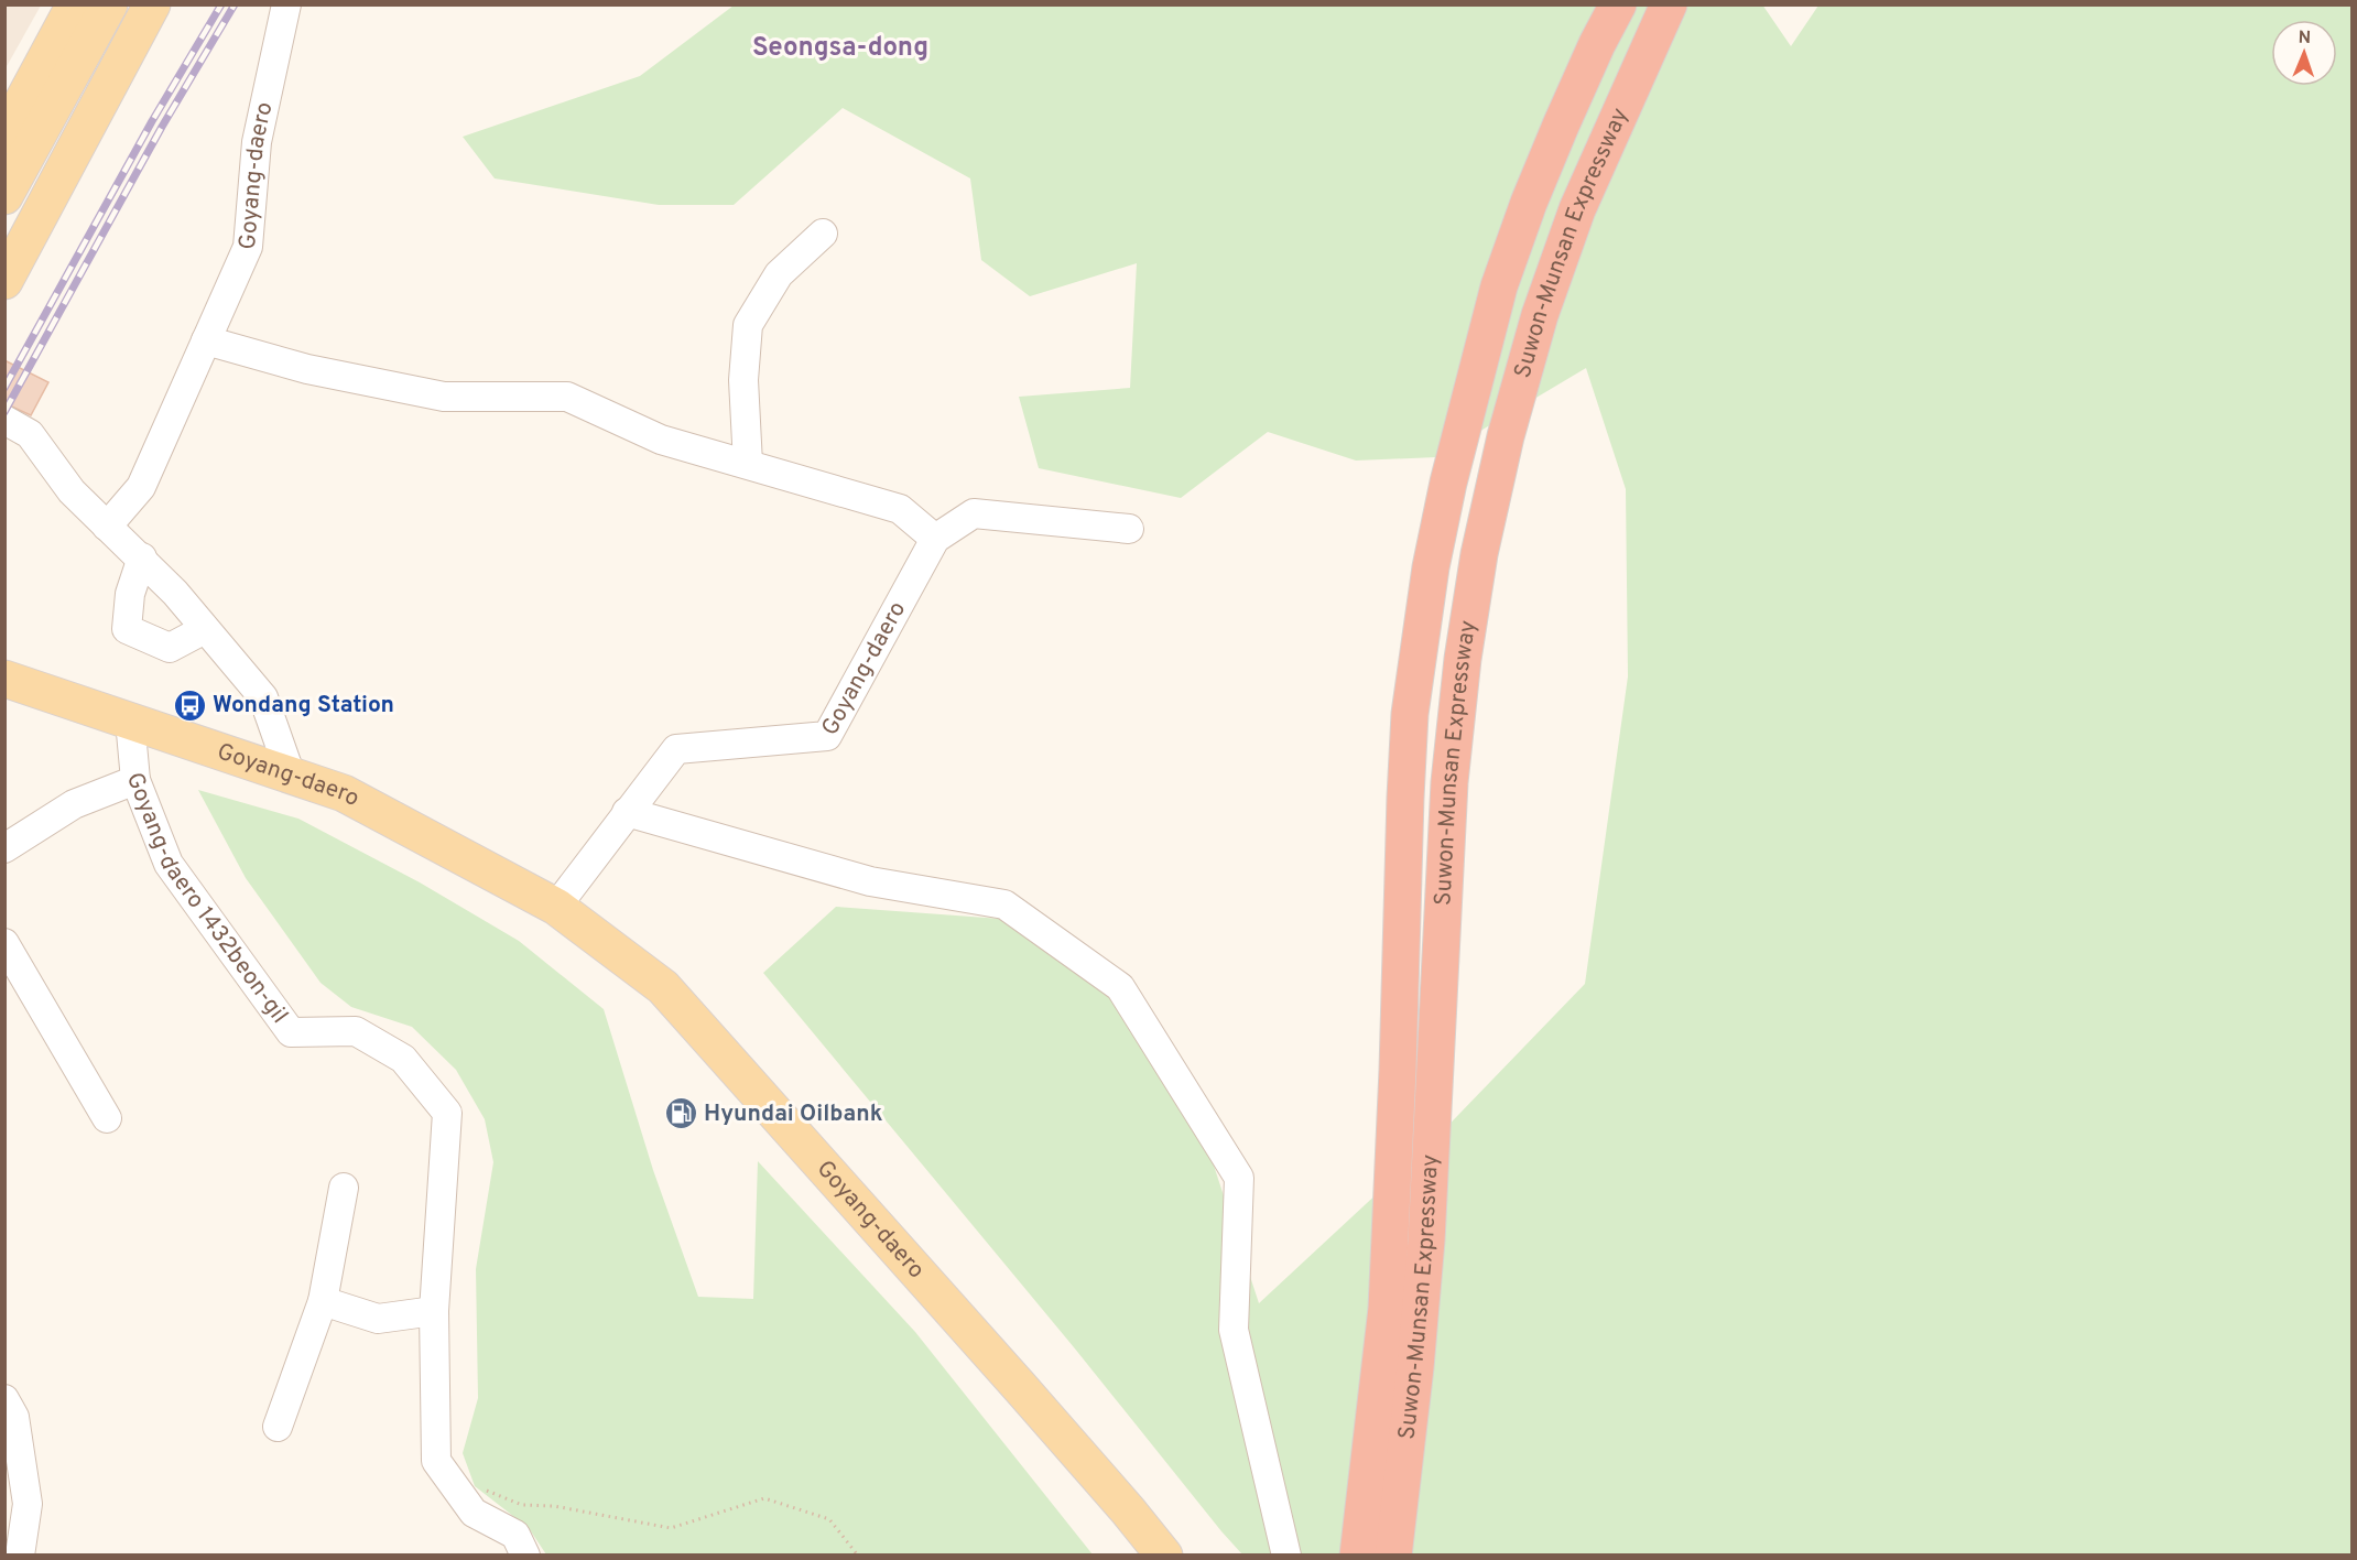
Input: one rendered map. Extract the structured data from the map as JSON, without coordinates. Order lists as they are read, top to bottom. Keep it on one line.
{"streets":{"highway":["Suwon-Munsan Expressway"],"main road":["Goyang-daero"],"street":["Goyang-daero 1432beon-gil"]},"crossings":[["Goyang-daero","Goyang-daero 1432beon-gil"]],"districts":["Seongsa-dong"],"places":{"bus stop":["Wondang Station"],"fuel station":["Hyundai Oilbank"]},"north":"top"}
